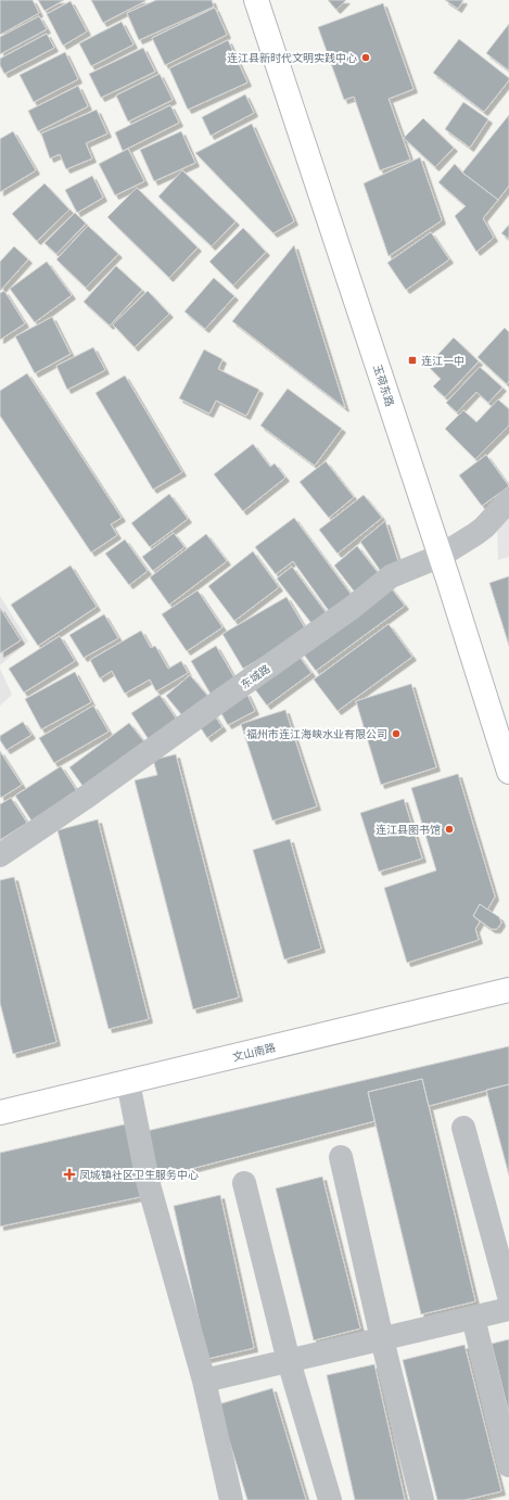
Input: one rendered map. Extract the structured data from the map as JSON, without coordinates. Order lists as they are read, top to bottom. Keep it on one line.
{"streets":{"main road":["玉荷东路","文山南路"],"street":["东城路"]},"crossings":[["玉荷东路","东城路"]],"places":{"other":["连江县新时代文明实践中心","福州市连江海峡水业有限公司","连江县图书馆"],"transit":["连江一中"],"health":["凤城镇社区卫生服务中心"]}}
